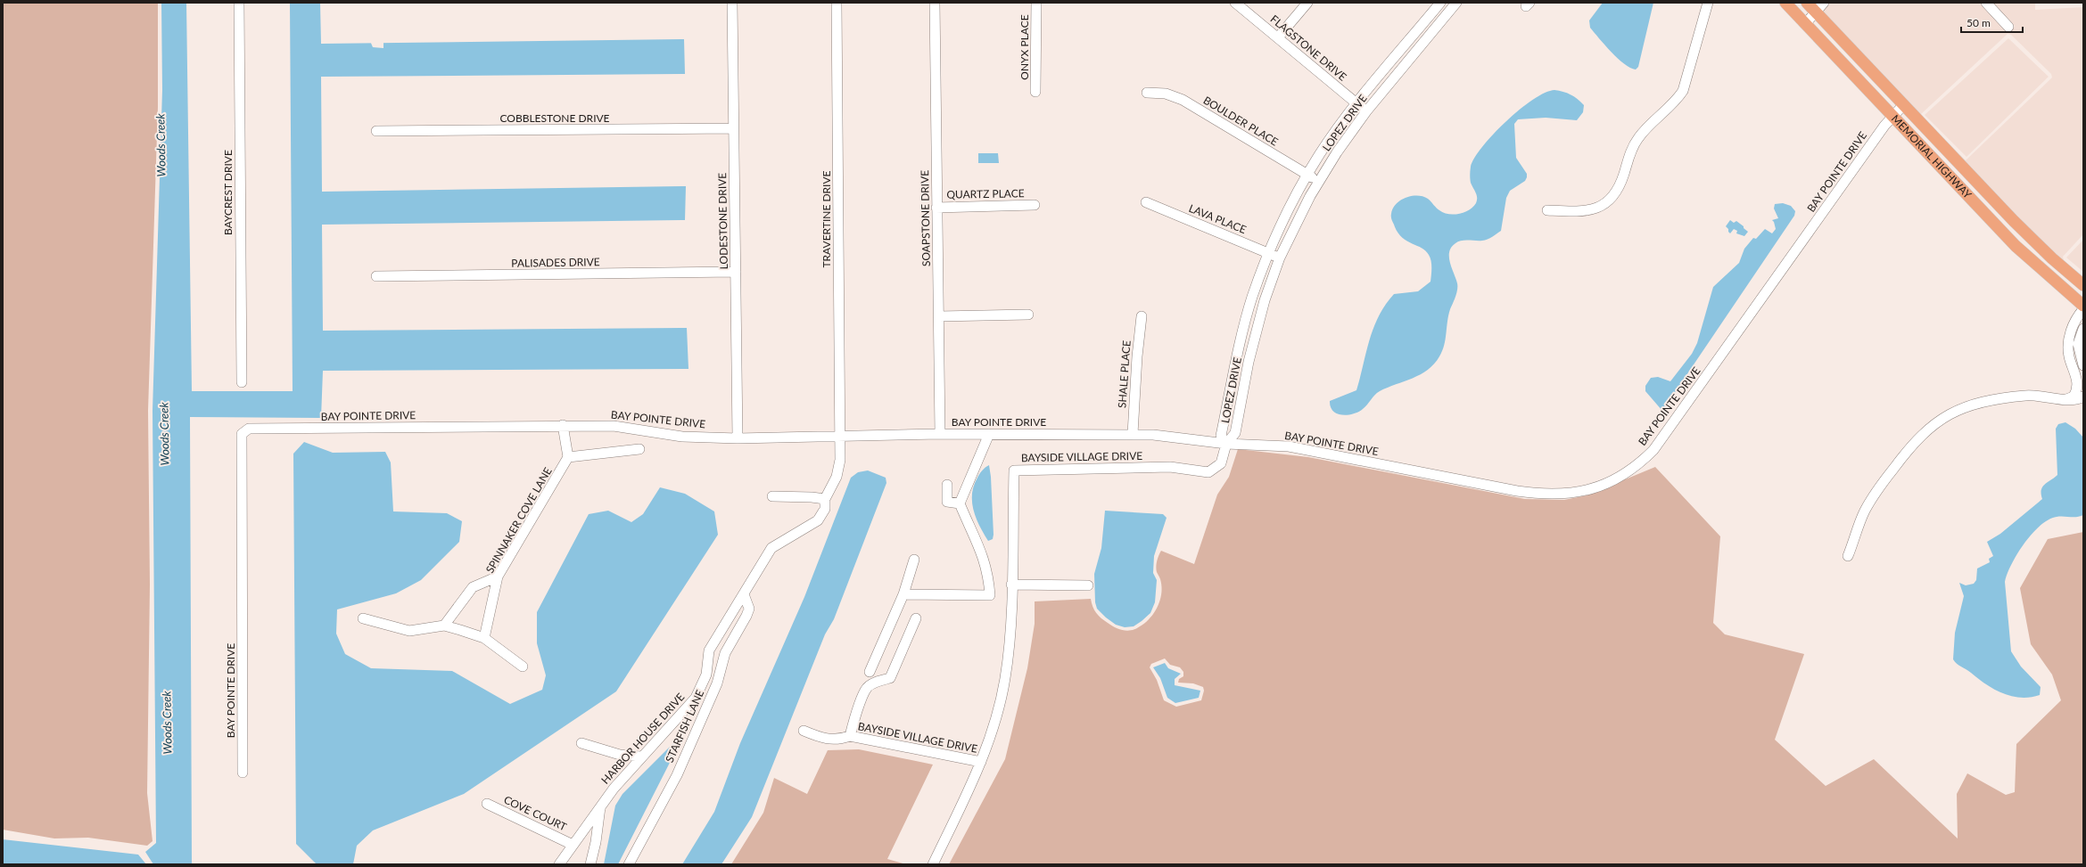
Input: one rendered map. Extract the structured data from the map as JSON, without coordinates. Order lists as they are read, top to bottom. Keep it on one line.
{"streets":{"main road":["MEMORIAL HIGHWAY"],"street":["ONYX PLACE","FLAGSTONE DRIVE","COBBLESTONE DRIVE","BOULDER PLACE","LOPEZ DRIVE","BAY POINTE DRIVE","BAYCREST DRIVE","QUARTZ PLACE","SOAPSTONE DRIVE","TRAVERTINE DRIVE","LAVA PLACE","LODESTONE DRIVE","PALISADES DRIVE","SHALE PLACE","BAYSIDE VILLAGE DRIVE","SPINNAKER COVE LANE","STARFISH LANE","HARBOR HOUSE DRIVE","COVE COURT"]},"crossings":[["FLAGSTONE DRIVE","LOPEZ DRIVE"],["COBBLESTONE DRIVE","LODESTONE DRIVE"],["BOULDER PLACE","LOPEZ DRIVE"],["LOPEZ DRIVE","BAY POINTE DRIVE"],["LOPEZ DRIVE","LAVA PLACE"],["LOPEZ DRIVE","BAYSIDE VILLAGE DRIVE"],["MEMORIAL HIGHWAY","BAY POINTE DRIVE"],["BAY POINTE DRIVE","SOAPSTONE DRIVE"],["BAY POINTE DRIVE","TRAVERTINE DRIVE"],["BAY POINTE DRIVE","LODESTONE DRIVE"],["BAY POINTE DRIVE","SHALE PLACE"],["BAY POINTE DRIVE","BAYSIDE VILLAGE DRIVE"],["BAY POINTE DRIVE","HARBOR HOUSE DRIVE"],["QUARTZ PLACE","SOAPSTONE DRIVE"],["TRAVERTINE DRIVE","HARBOR HOUSE DRIVE"],["LODESTONE DRIVE","PALISADES DRIVE"],["STARFISH LANE","HARBOR HOUSE DRIVE"],["HARBOR HOUSE DRIVE","COVE COURT"]],"water":["Woods Creek"],"scale_bar":"50 m"}
